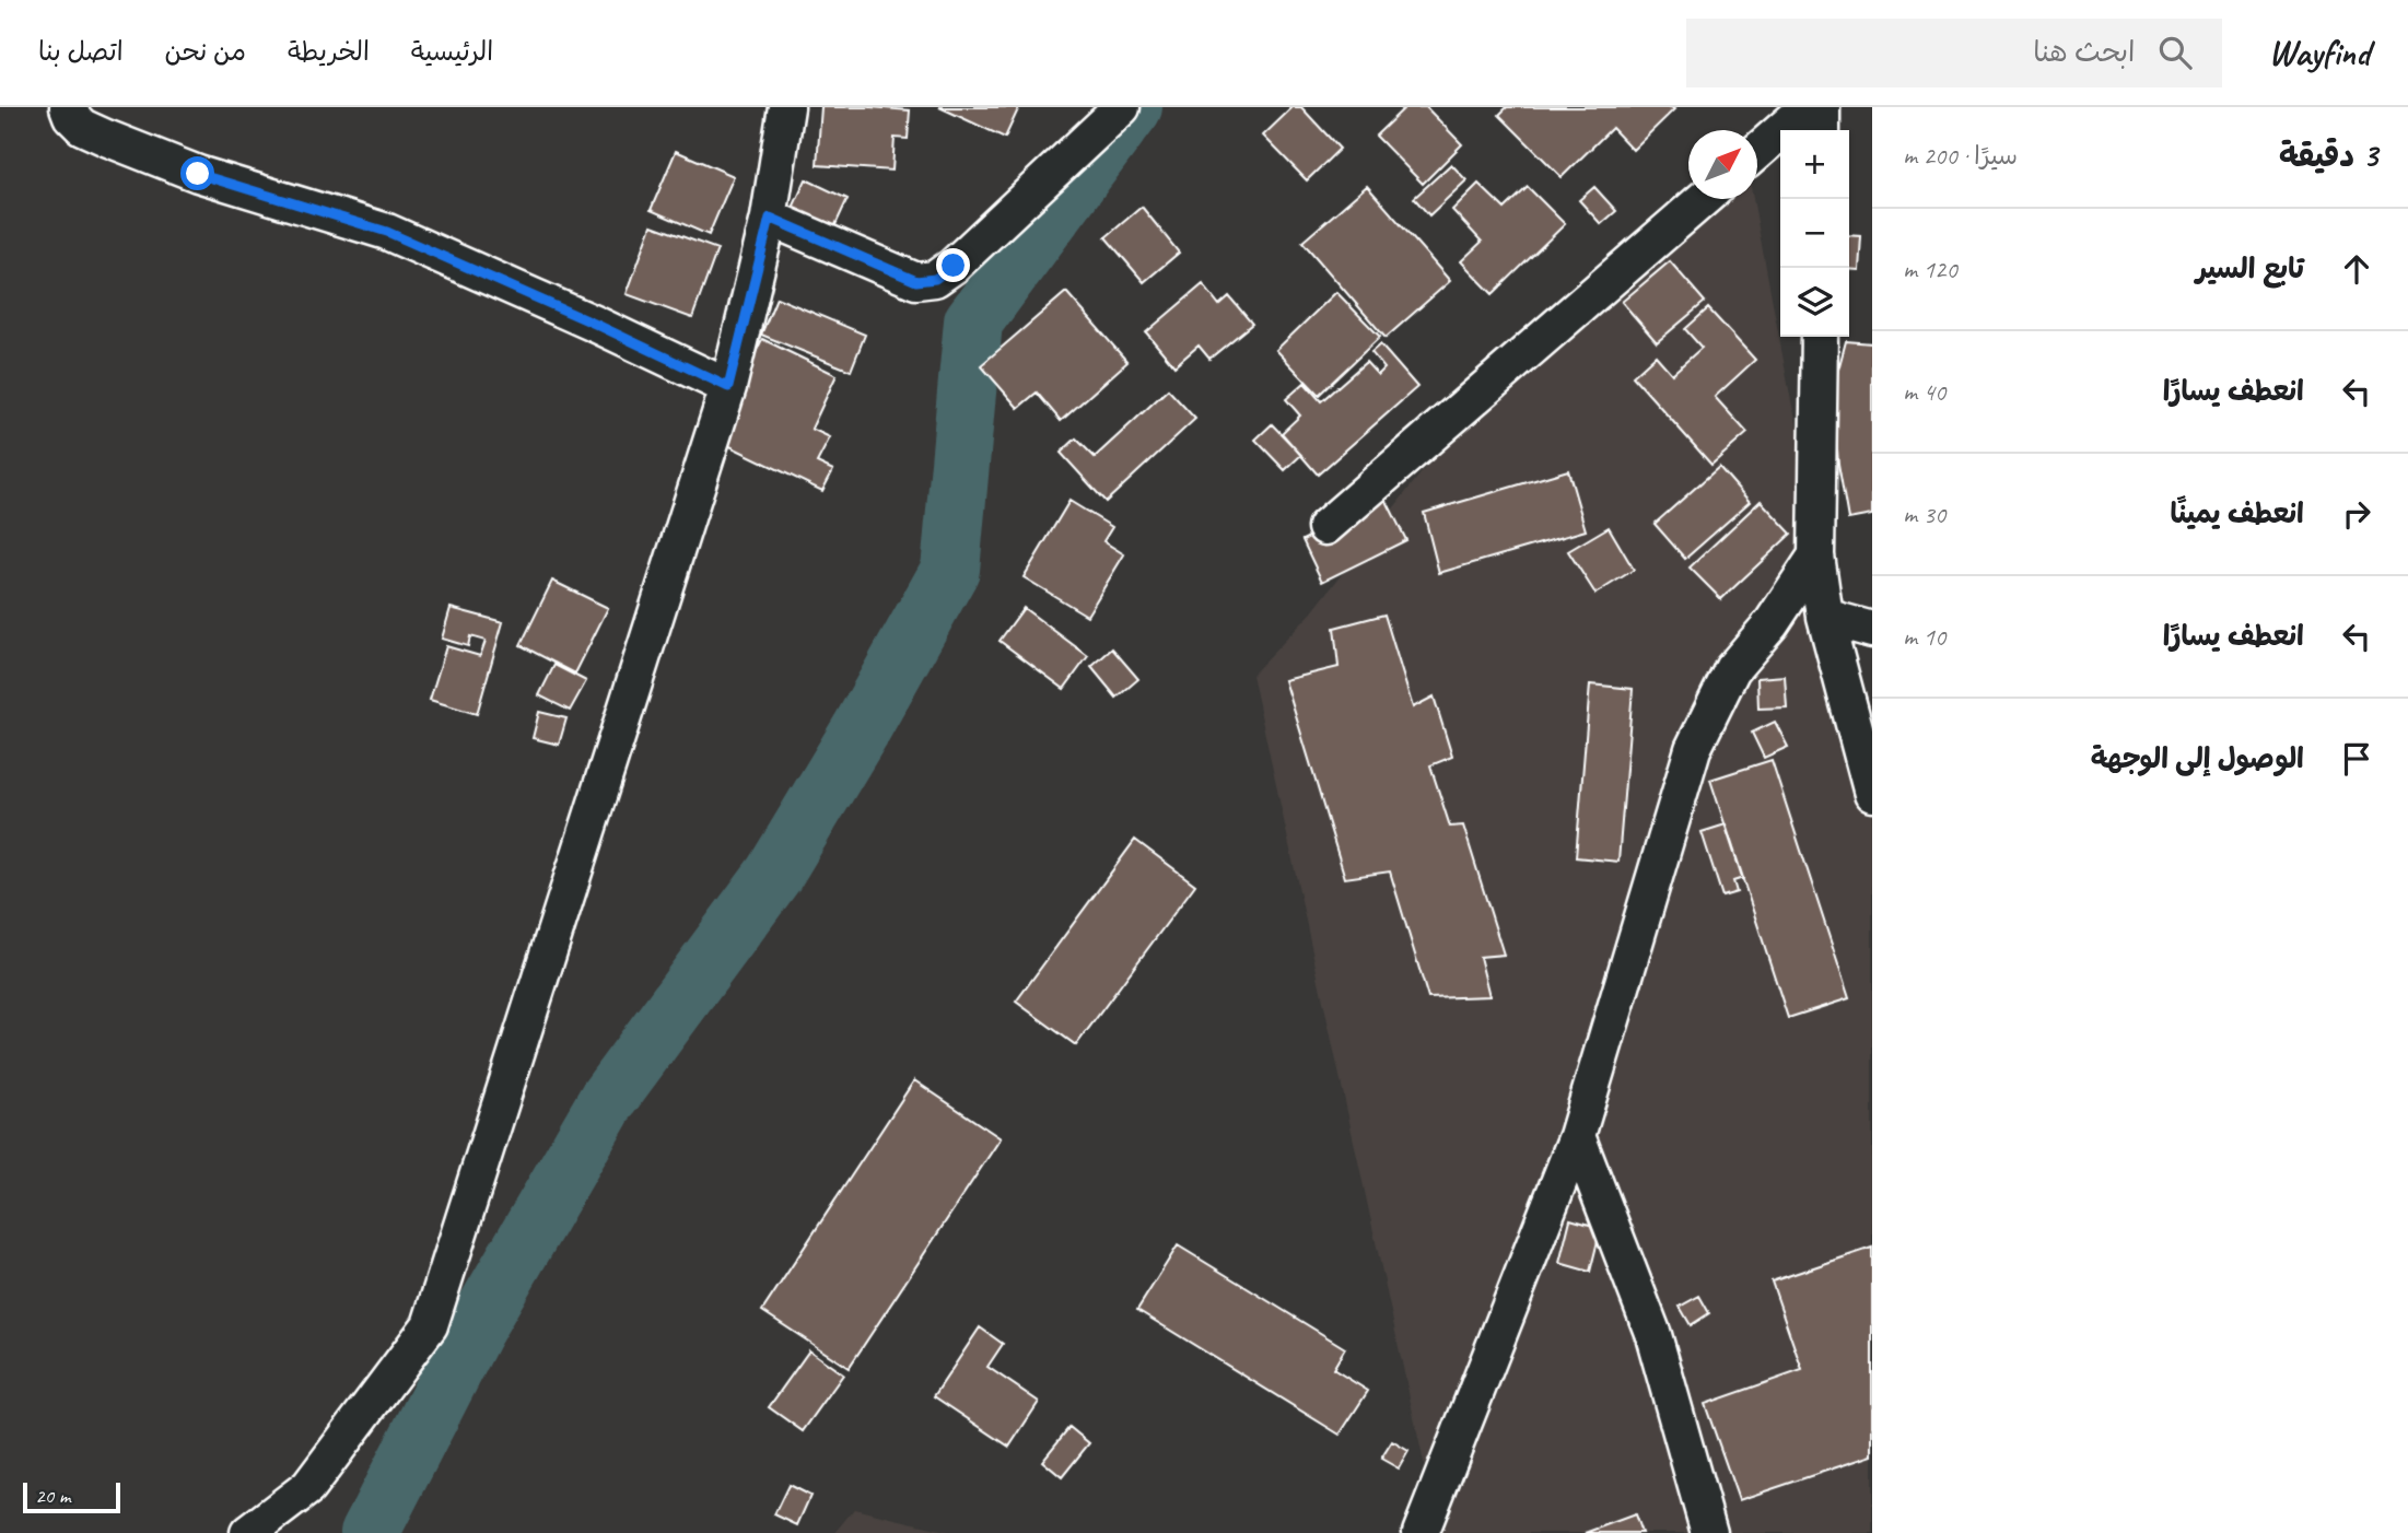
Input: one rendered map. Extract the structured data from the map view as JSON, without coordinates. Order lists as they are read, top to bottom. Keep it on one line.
{"scale_bar":"20 m","north":"top right","page":{"header":"Wayfind","search":"ابحث هنا","nav":["الرئيسية","الخريطة","من نحن","اتصل بنا"],"heading":["3 دقيقة","سيرًا · 200 m"],"map_buttons":["+","−"],"list":[["تابع السير","120 m"],["انعطف يسارًا","40 m"],["انعطف يمينًا","30 m"],["انعطف يسارًا","10 m"],"الوصول إلى الوجهة"],"scale":"20 m"}}
